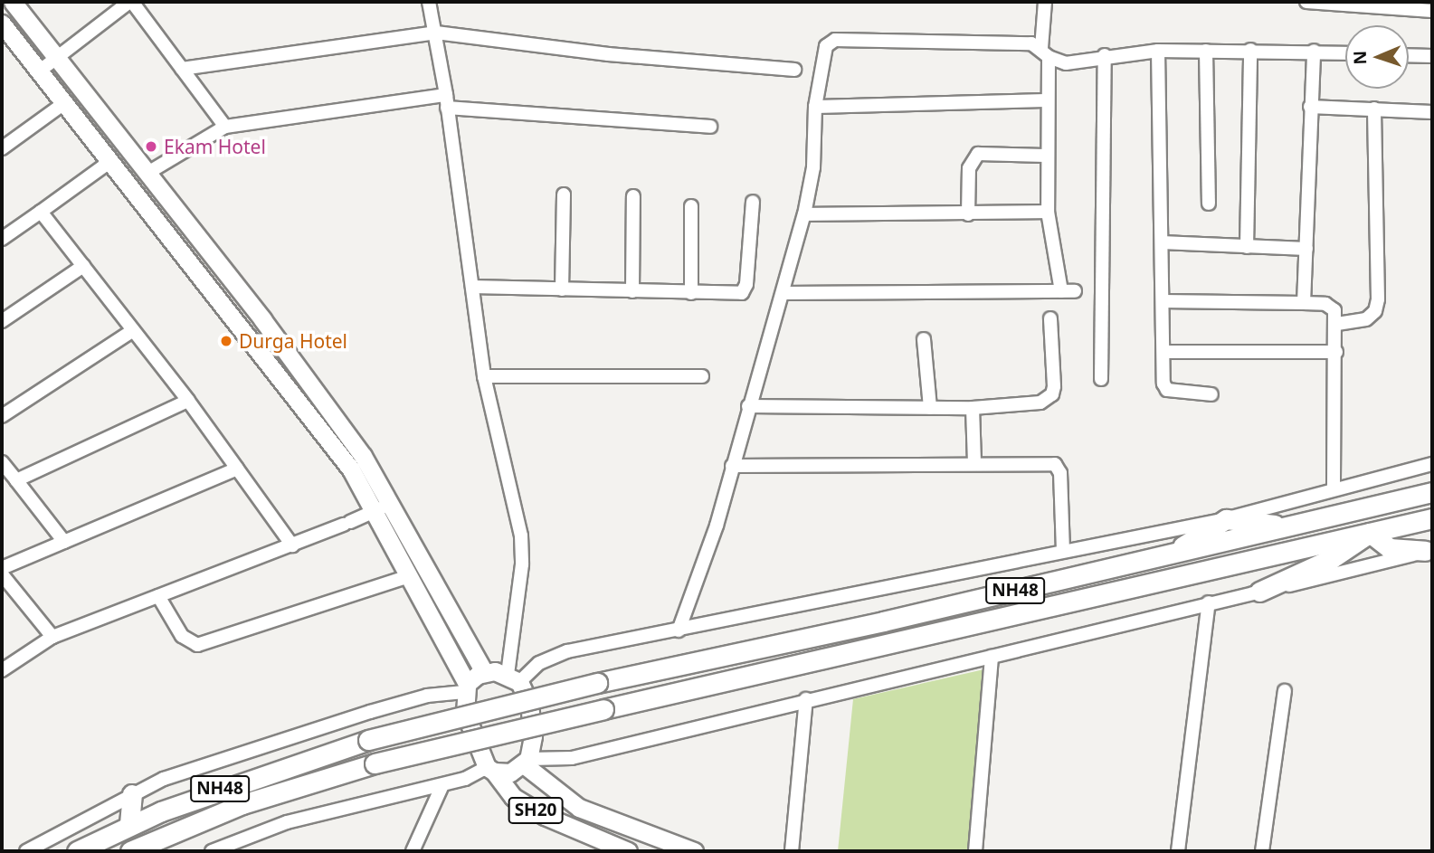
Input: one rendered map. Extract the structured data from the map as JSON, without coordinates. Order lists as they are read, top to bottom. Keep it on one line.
{"streets":{"highway":["NH48"],"main road":["SH20"]},"places":["Ekam Hotel","Durga Hotel"],"north":"left"}
